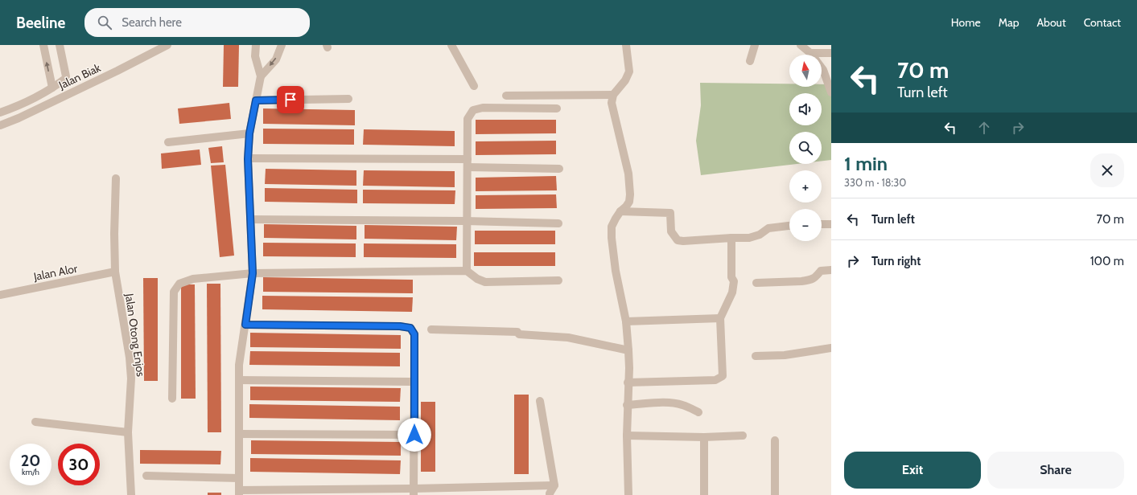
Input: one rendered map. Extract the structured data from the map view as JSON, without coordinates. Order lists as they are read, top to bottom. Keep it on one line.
{"streets":{"street":["Jalan Biak","Jalan Alor","Jalan Otong Enjos"]},"crossings":[["Jalan Alor","Jalan Otong Enjos"]],"north":"top","page":{"header":"Beeline","search":"Search here","nav":["Home","Map","About","Contact"],"turn":["70 m","Turn left"],"map_buttons":["+","−"],"heading":["1 min","330 m · 18:30"],"list":[{"name":"Turn left","value":"70 m"},{"name":"Turn right","value":"100 m"}],"speed":"20 km/h","limit":"30","buttons":["Exit","Share"]}}
